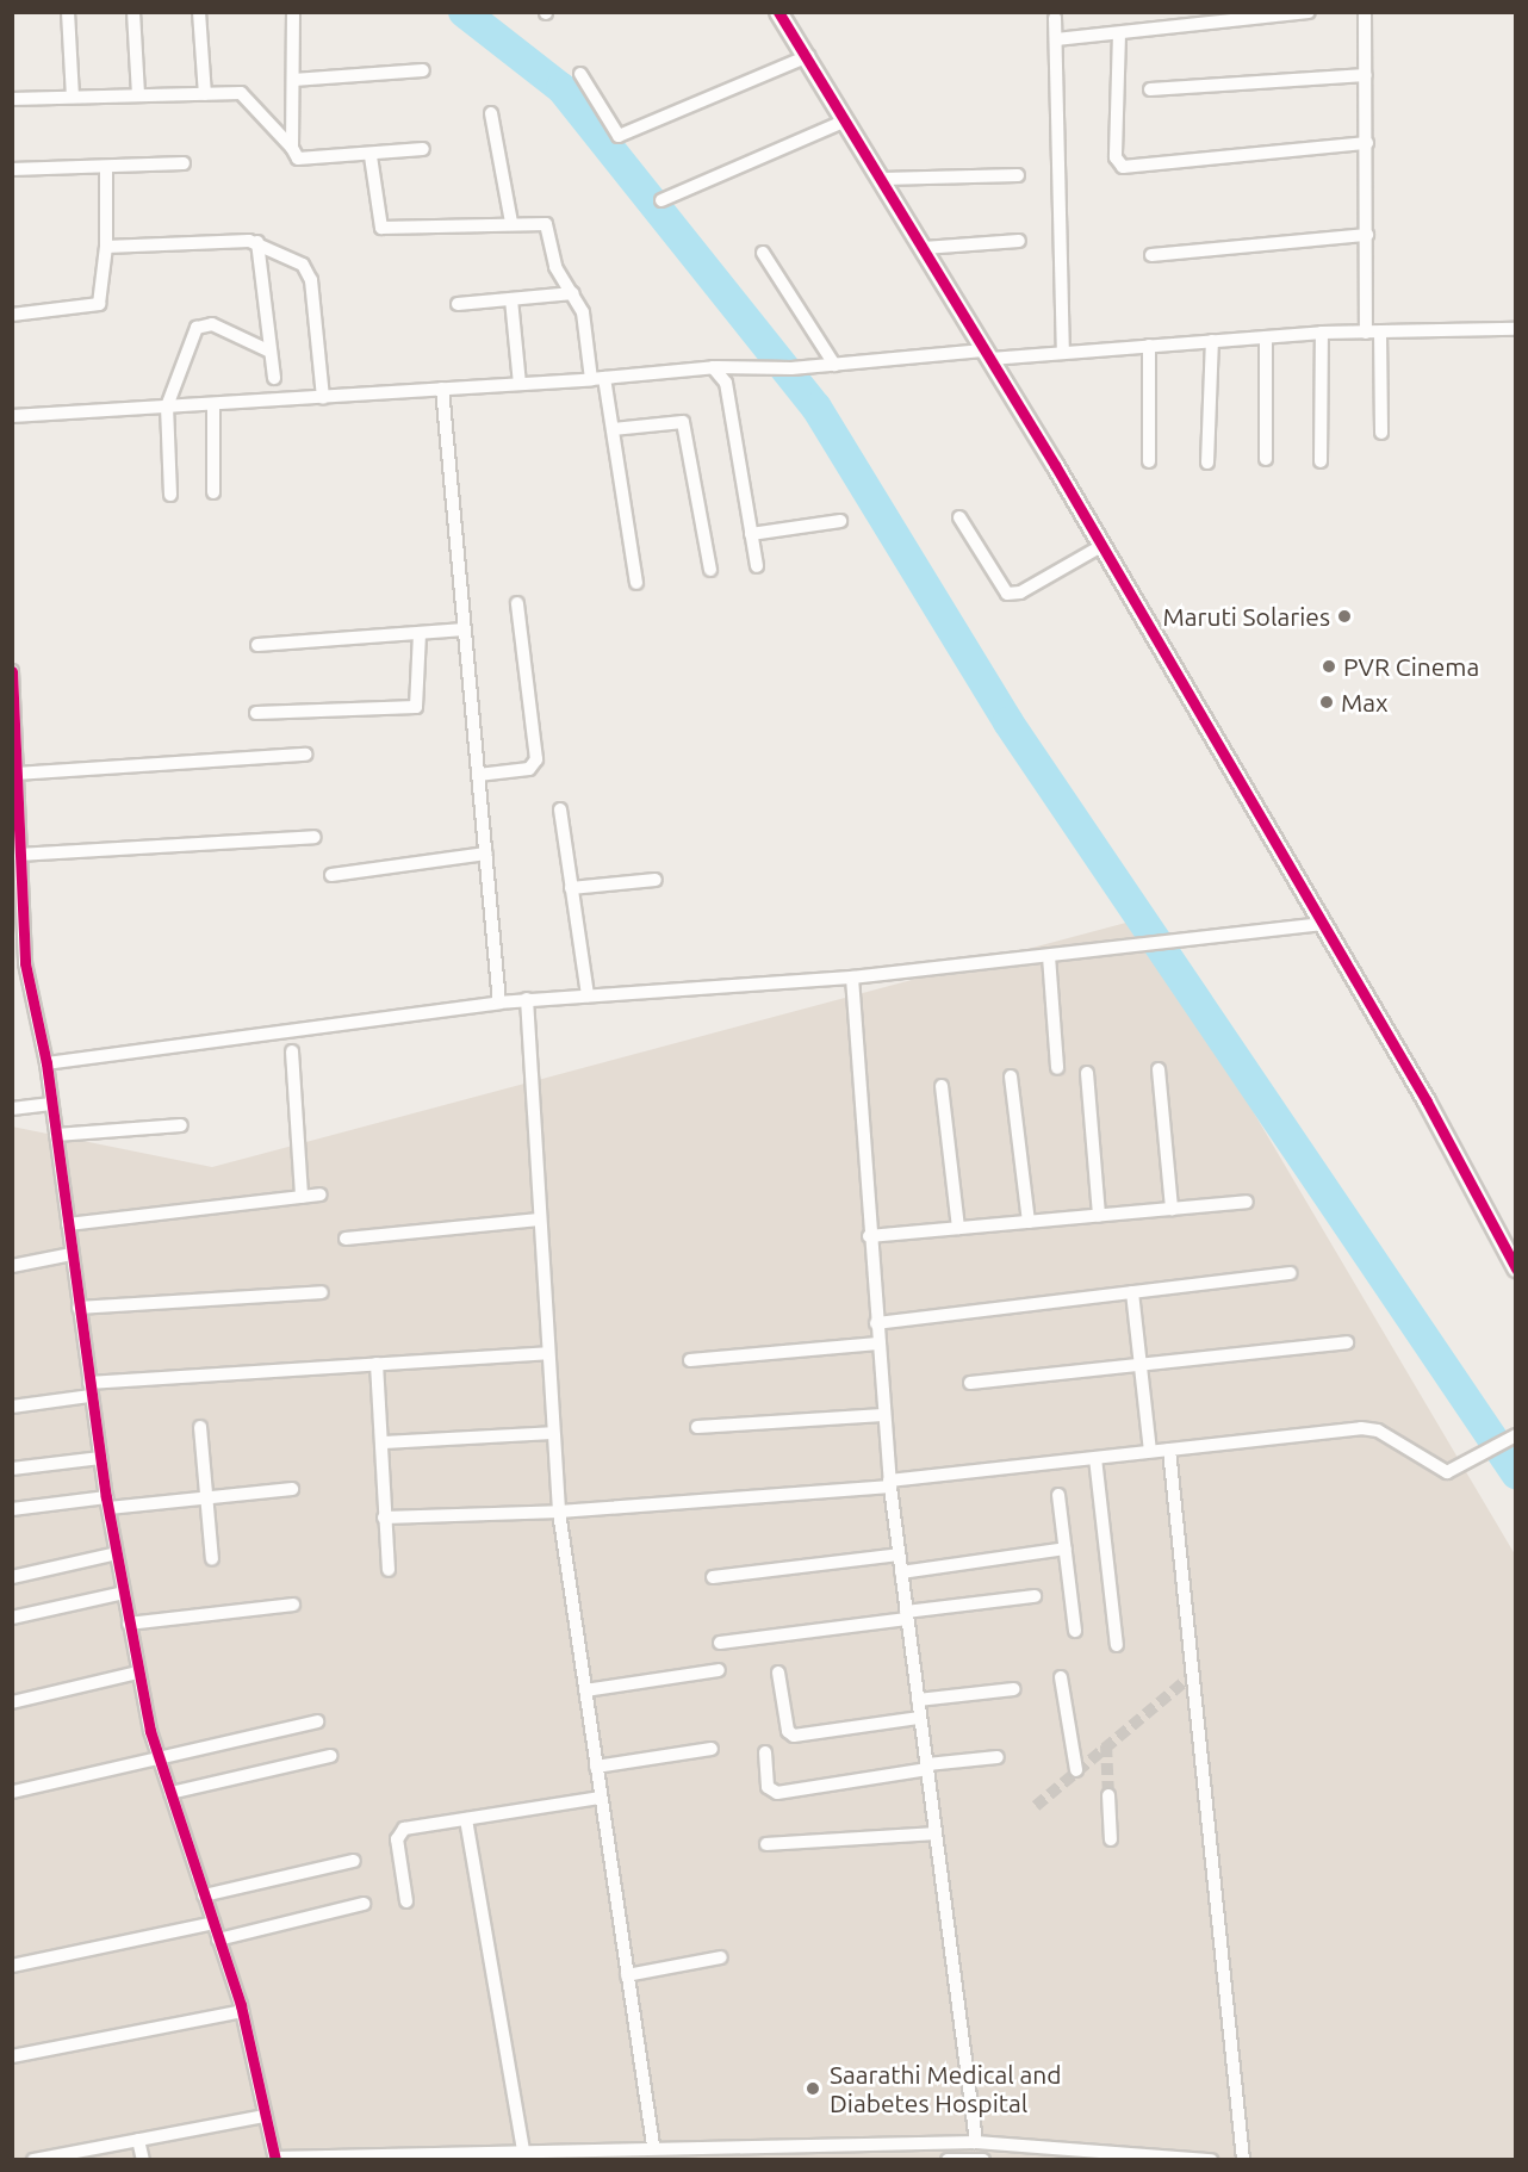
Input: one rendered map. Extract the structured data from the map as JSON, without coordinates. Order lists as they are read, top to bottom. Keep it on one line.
{"places":["Maruti Solaries","PVR Cinema","Max","Saarathi Medical and Diabetes Hospital"]}
